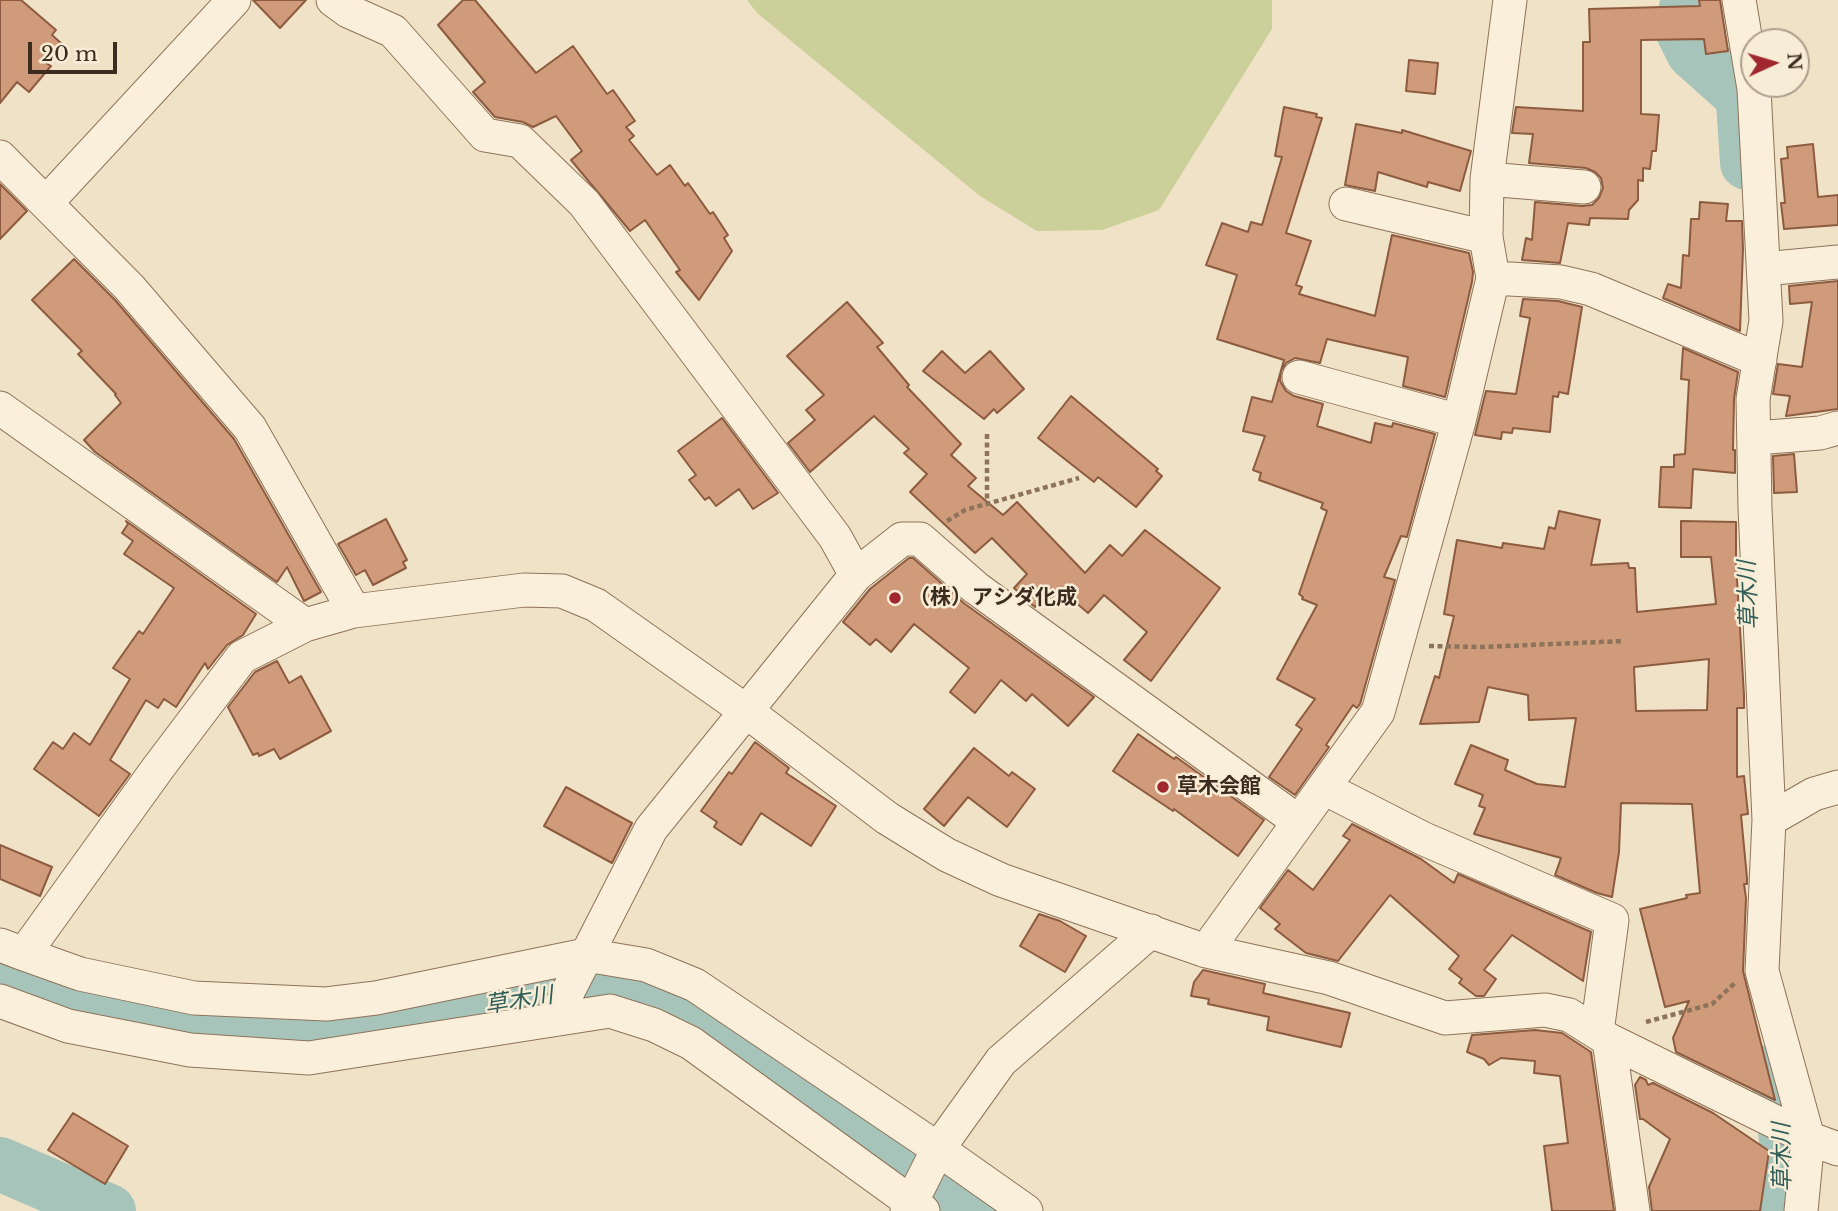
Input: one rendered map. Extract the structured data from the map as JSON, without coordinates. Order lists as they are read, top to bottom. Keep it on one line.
{"water":["草木川"],"places":["（株）アシダ化成","草木会館"],"scale_bar":"20 m","north":"right"}
